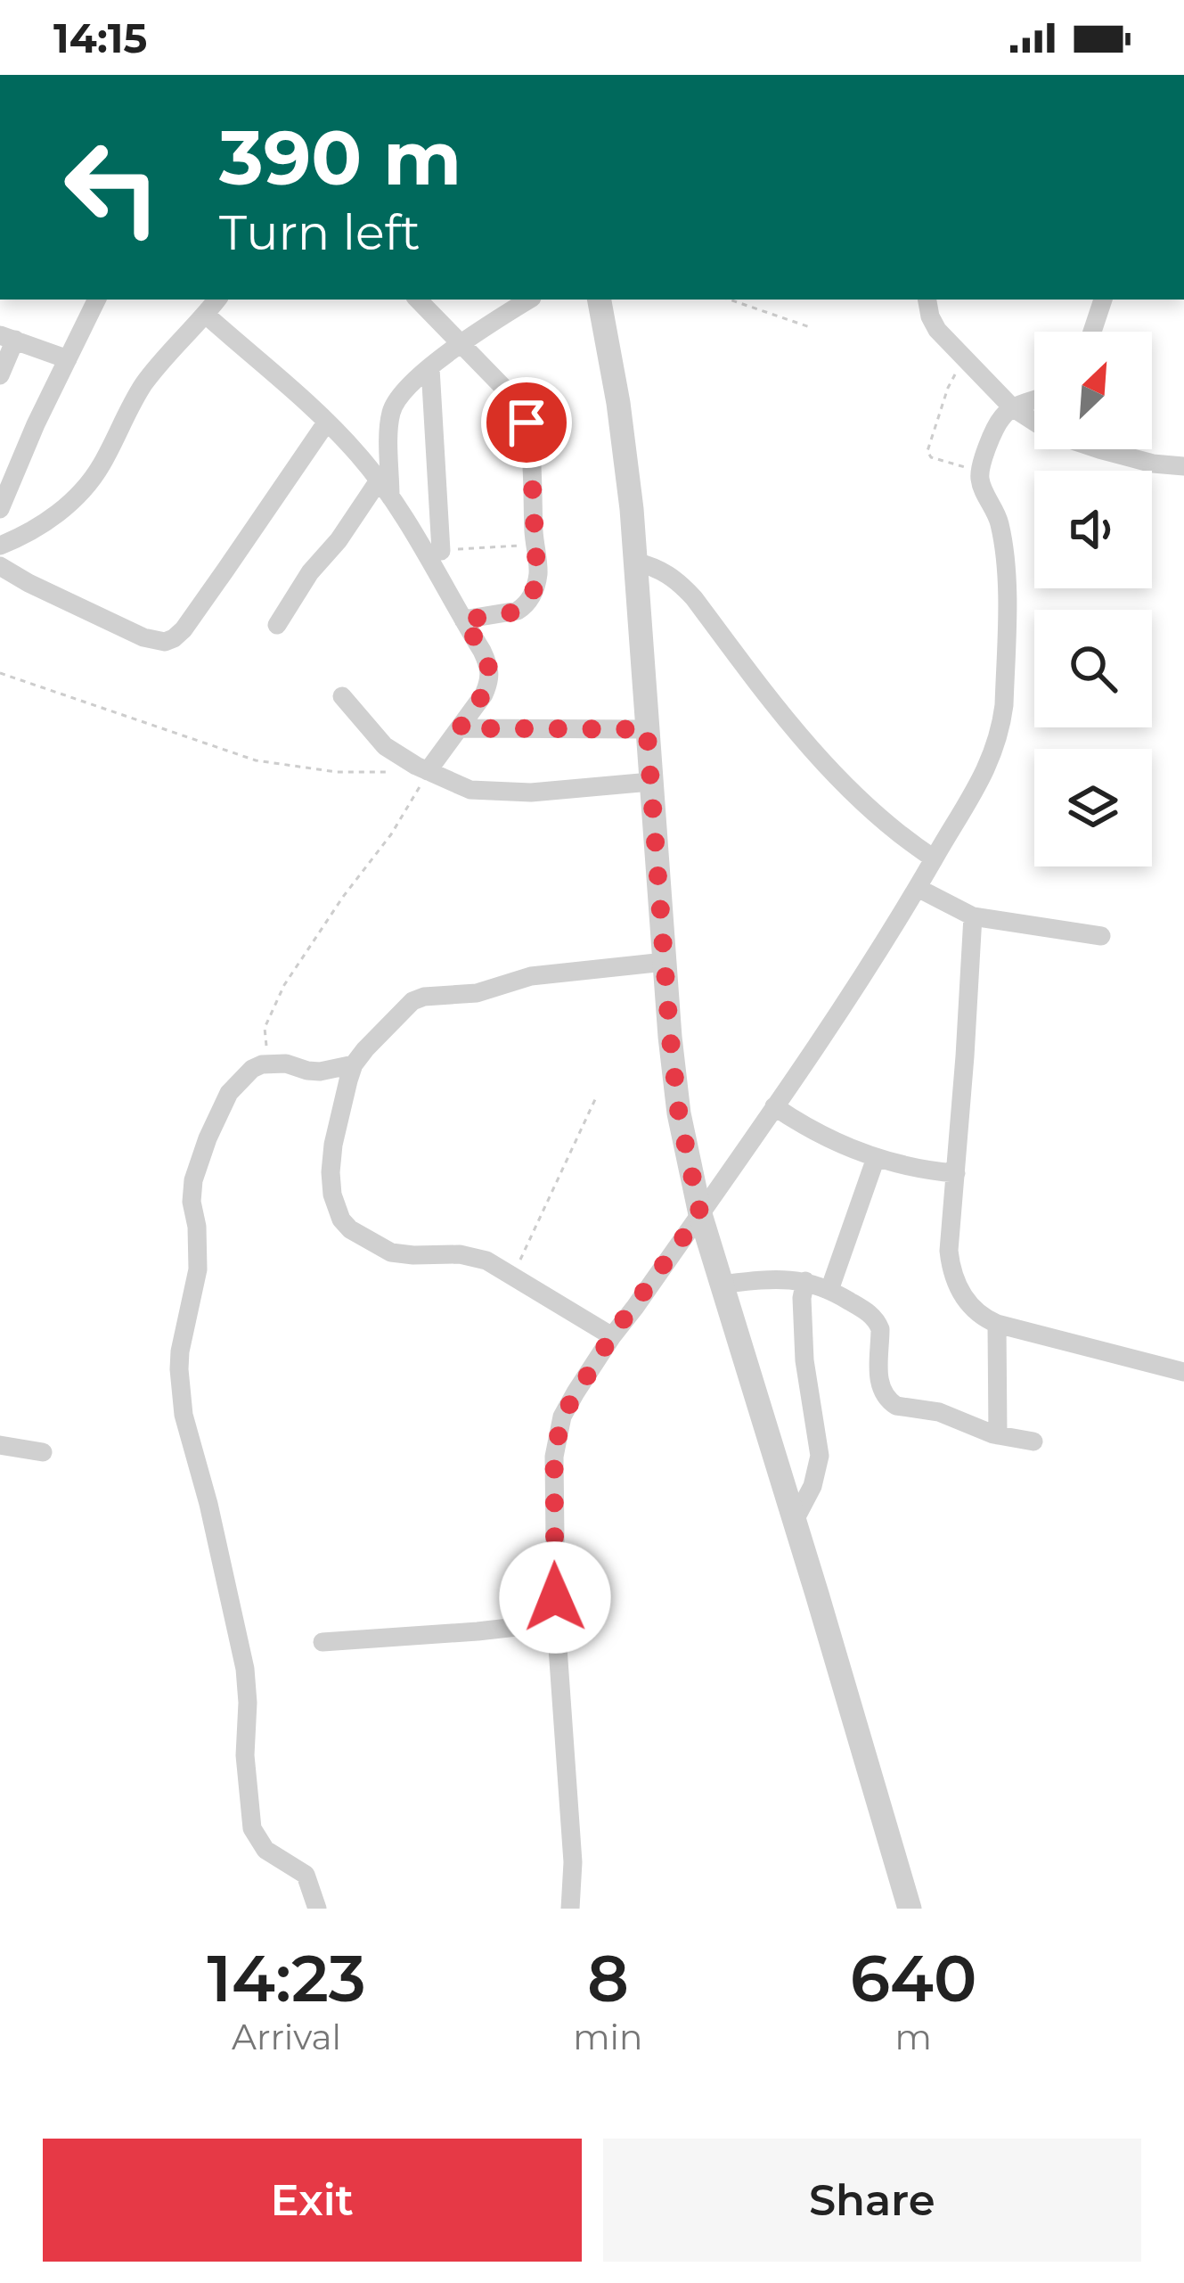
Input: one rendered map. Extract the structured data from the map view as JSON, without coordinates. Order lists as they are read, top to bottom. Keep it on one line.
{"north":"top right","page":{"status":"14:15","turn":["390 m","Turn left"],"eta":["14:23","Arrival","8","min","640","m"],"buttons":["Exit","Share"]}}
